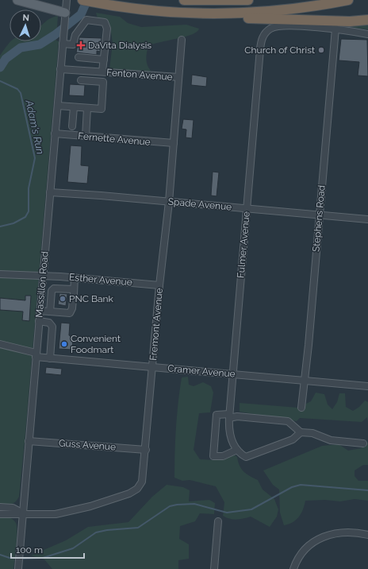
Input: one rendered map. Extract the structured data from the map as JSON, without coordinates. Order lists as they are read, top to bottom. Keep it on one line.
{"streets":{"street":["Fenton Avenue","Fernette Avenue","Spade Avenue","Stephens Road","Fulmer Avenue","Esther Avenue","Massillon Road","Fremont Avenue","Cramer Avenue","Guss Avenue"]},"crossings":[["Fenton Avenue","Massillon Road"],["Fenton Avenue","Fremont Avenue"],["Fernette Avenue","Massillon Road"],["Fernette Avenue","Fremont Avenue"],["Spade Avenue","Stephens Road"],["Spade Avenue","Fulmer Avenue"],["Spade Avenue","Massillon Road"],["Spade Avenue","Fremont Avenue"],["Stephens Road","Fulmer Avenue"],["Stephens Road","Cramer Avenue"],["Fulmer Avenue","Cramer Avenue"],["Esther Avenue","Massillon Road"],["Esther Avenue","Fremont Avenue"],["Massillon Road","Fremont Avenue"],["Massillon Road","Cramer Avenue"],["Massillon Road","Guss Avenue"],["Fremont Avenue","Cramer Avenue"],["Fremont Avenue","Guss Avenue"]],"water":["Adam's Run"],"places":{"health":["DaVita Dialysis"],"other":["Church of Christ","PNC Bank","Convenient Foodmart"]},"scale_bar":"100 m","north":"top"}
